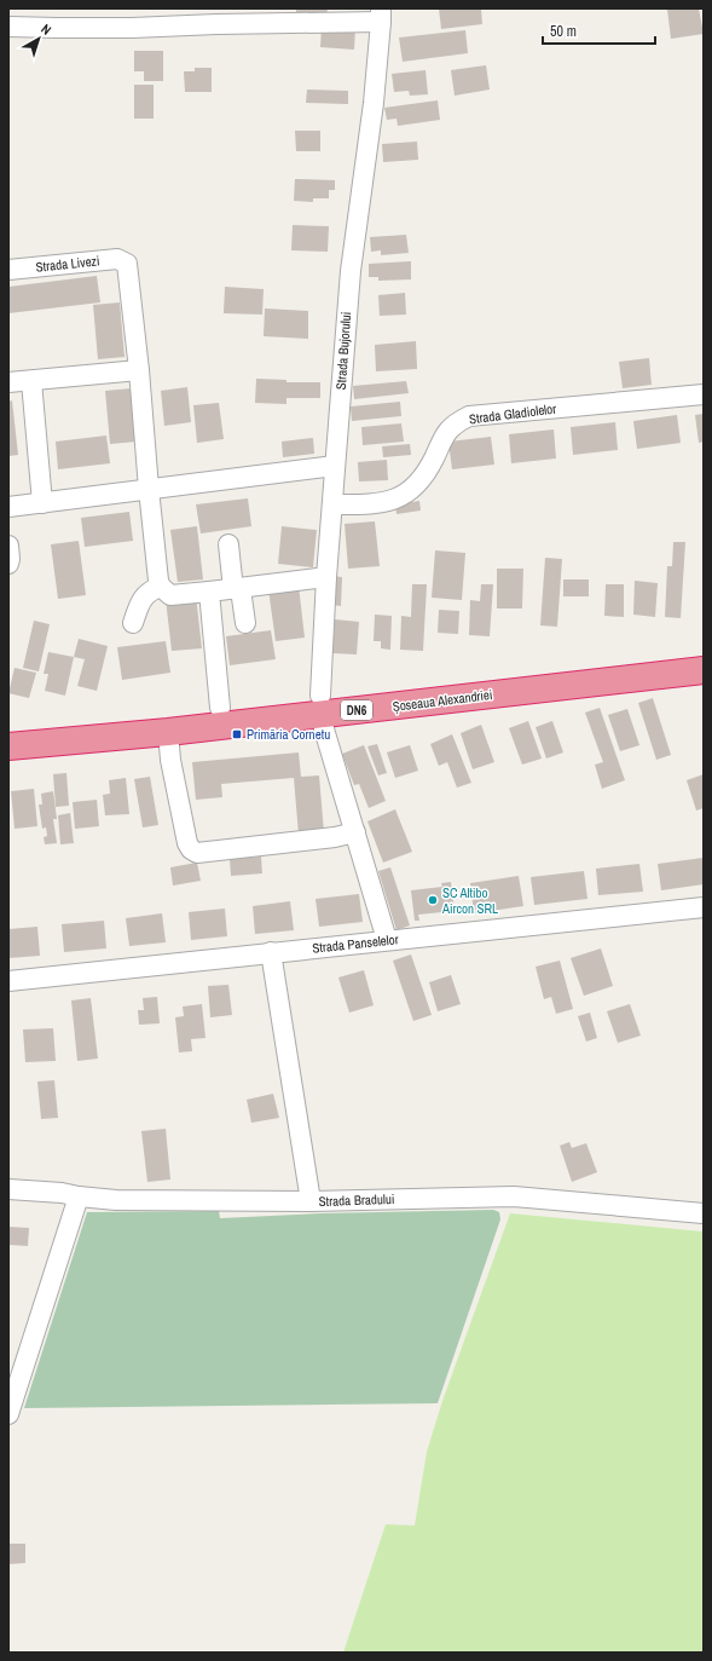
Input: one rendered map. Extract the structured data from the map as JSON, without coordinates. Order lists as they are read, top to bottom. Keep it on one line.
{"streets":{"highway":["Șoseaua Alexandriei","DN6"],"street":["Strada Livezi","Strada Bujorului","Strada Gladiolelor","Strada Panselelor","Strada Bradului"]},"crossings":[["Strada Bujorului","Strada Gladiolelor"],["Strada Bujorului","Șoseaua Alexandriei"],["Strada Bujorului","Strada Panselelor"]],"places":{"transit":["Primăria Cornetu"],"other":["SC Altibo Aircon SRL"]},"scale_bar":"50 m","north":"top right"}
